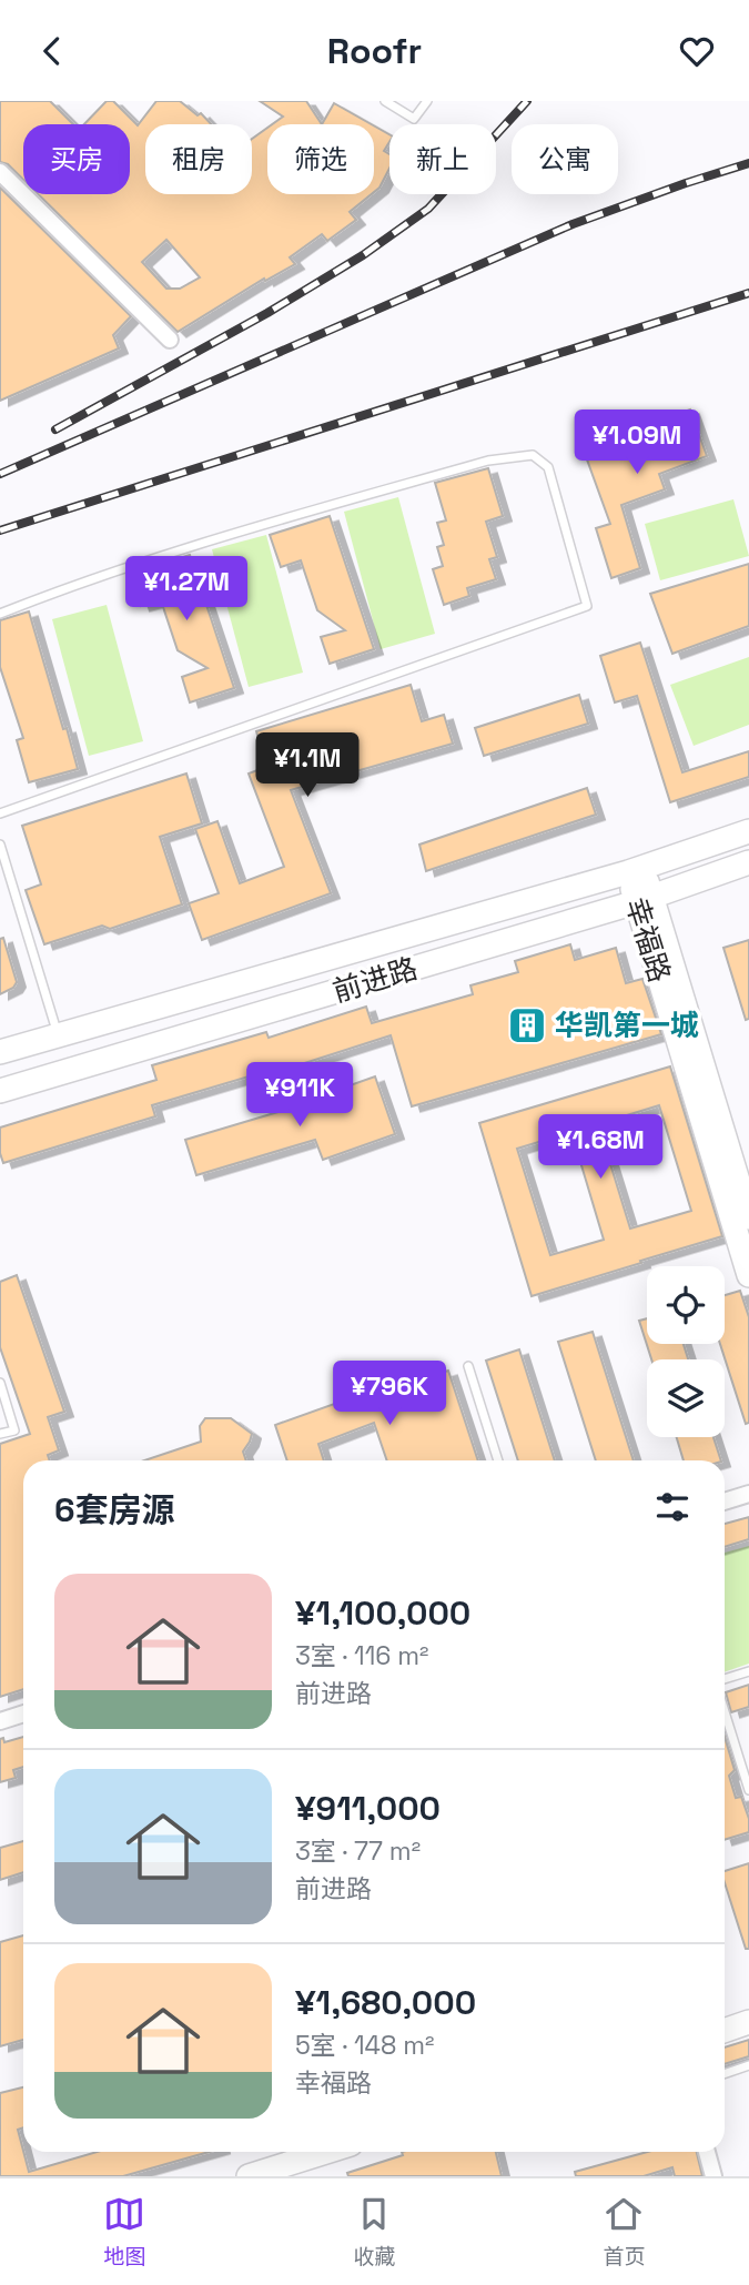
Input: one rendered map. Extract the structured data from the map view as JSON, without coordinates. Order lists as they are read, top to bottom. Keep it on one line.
{"streets":{"main road":["幸福路","前进路"]},"crossings":[["幸福路","前进路"]],"places":{"building":["华凯第一城"]},"page":{"header":"Roofr","chip":["买房","租房","筛选","新上","公寓"],"price":["¥1.09M","¥1.27M","¥1.1M","¥911K","¥1.68M","¥796K"],"heading":"6套房源","list":[{"name":"¥1,100,000","note":"3室 · 116 m² · 前进路"},{"name":"¥911,000","note":"3室 · 77 m² · 前进路"},{"name":"¥1,680,000","note":"5室 · 148 m² · 幸福路"}],"tabs":["地图","收藏","首页"]}}
